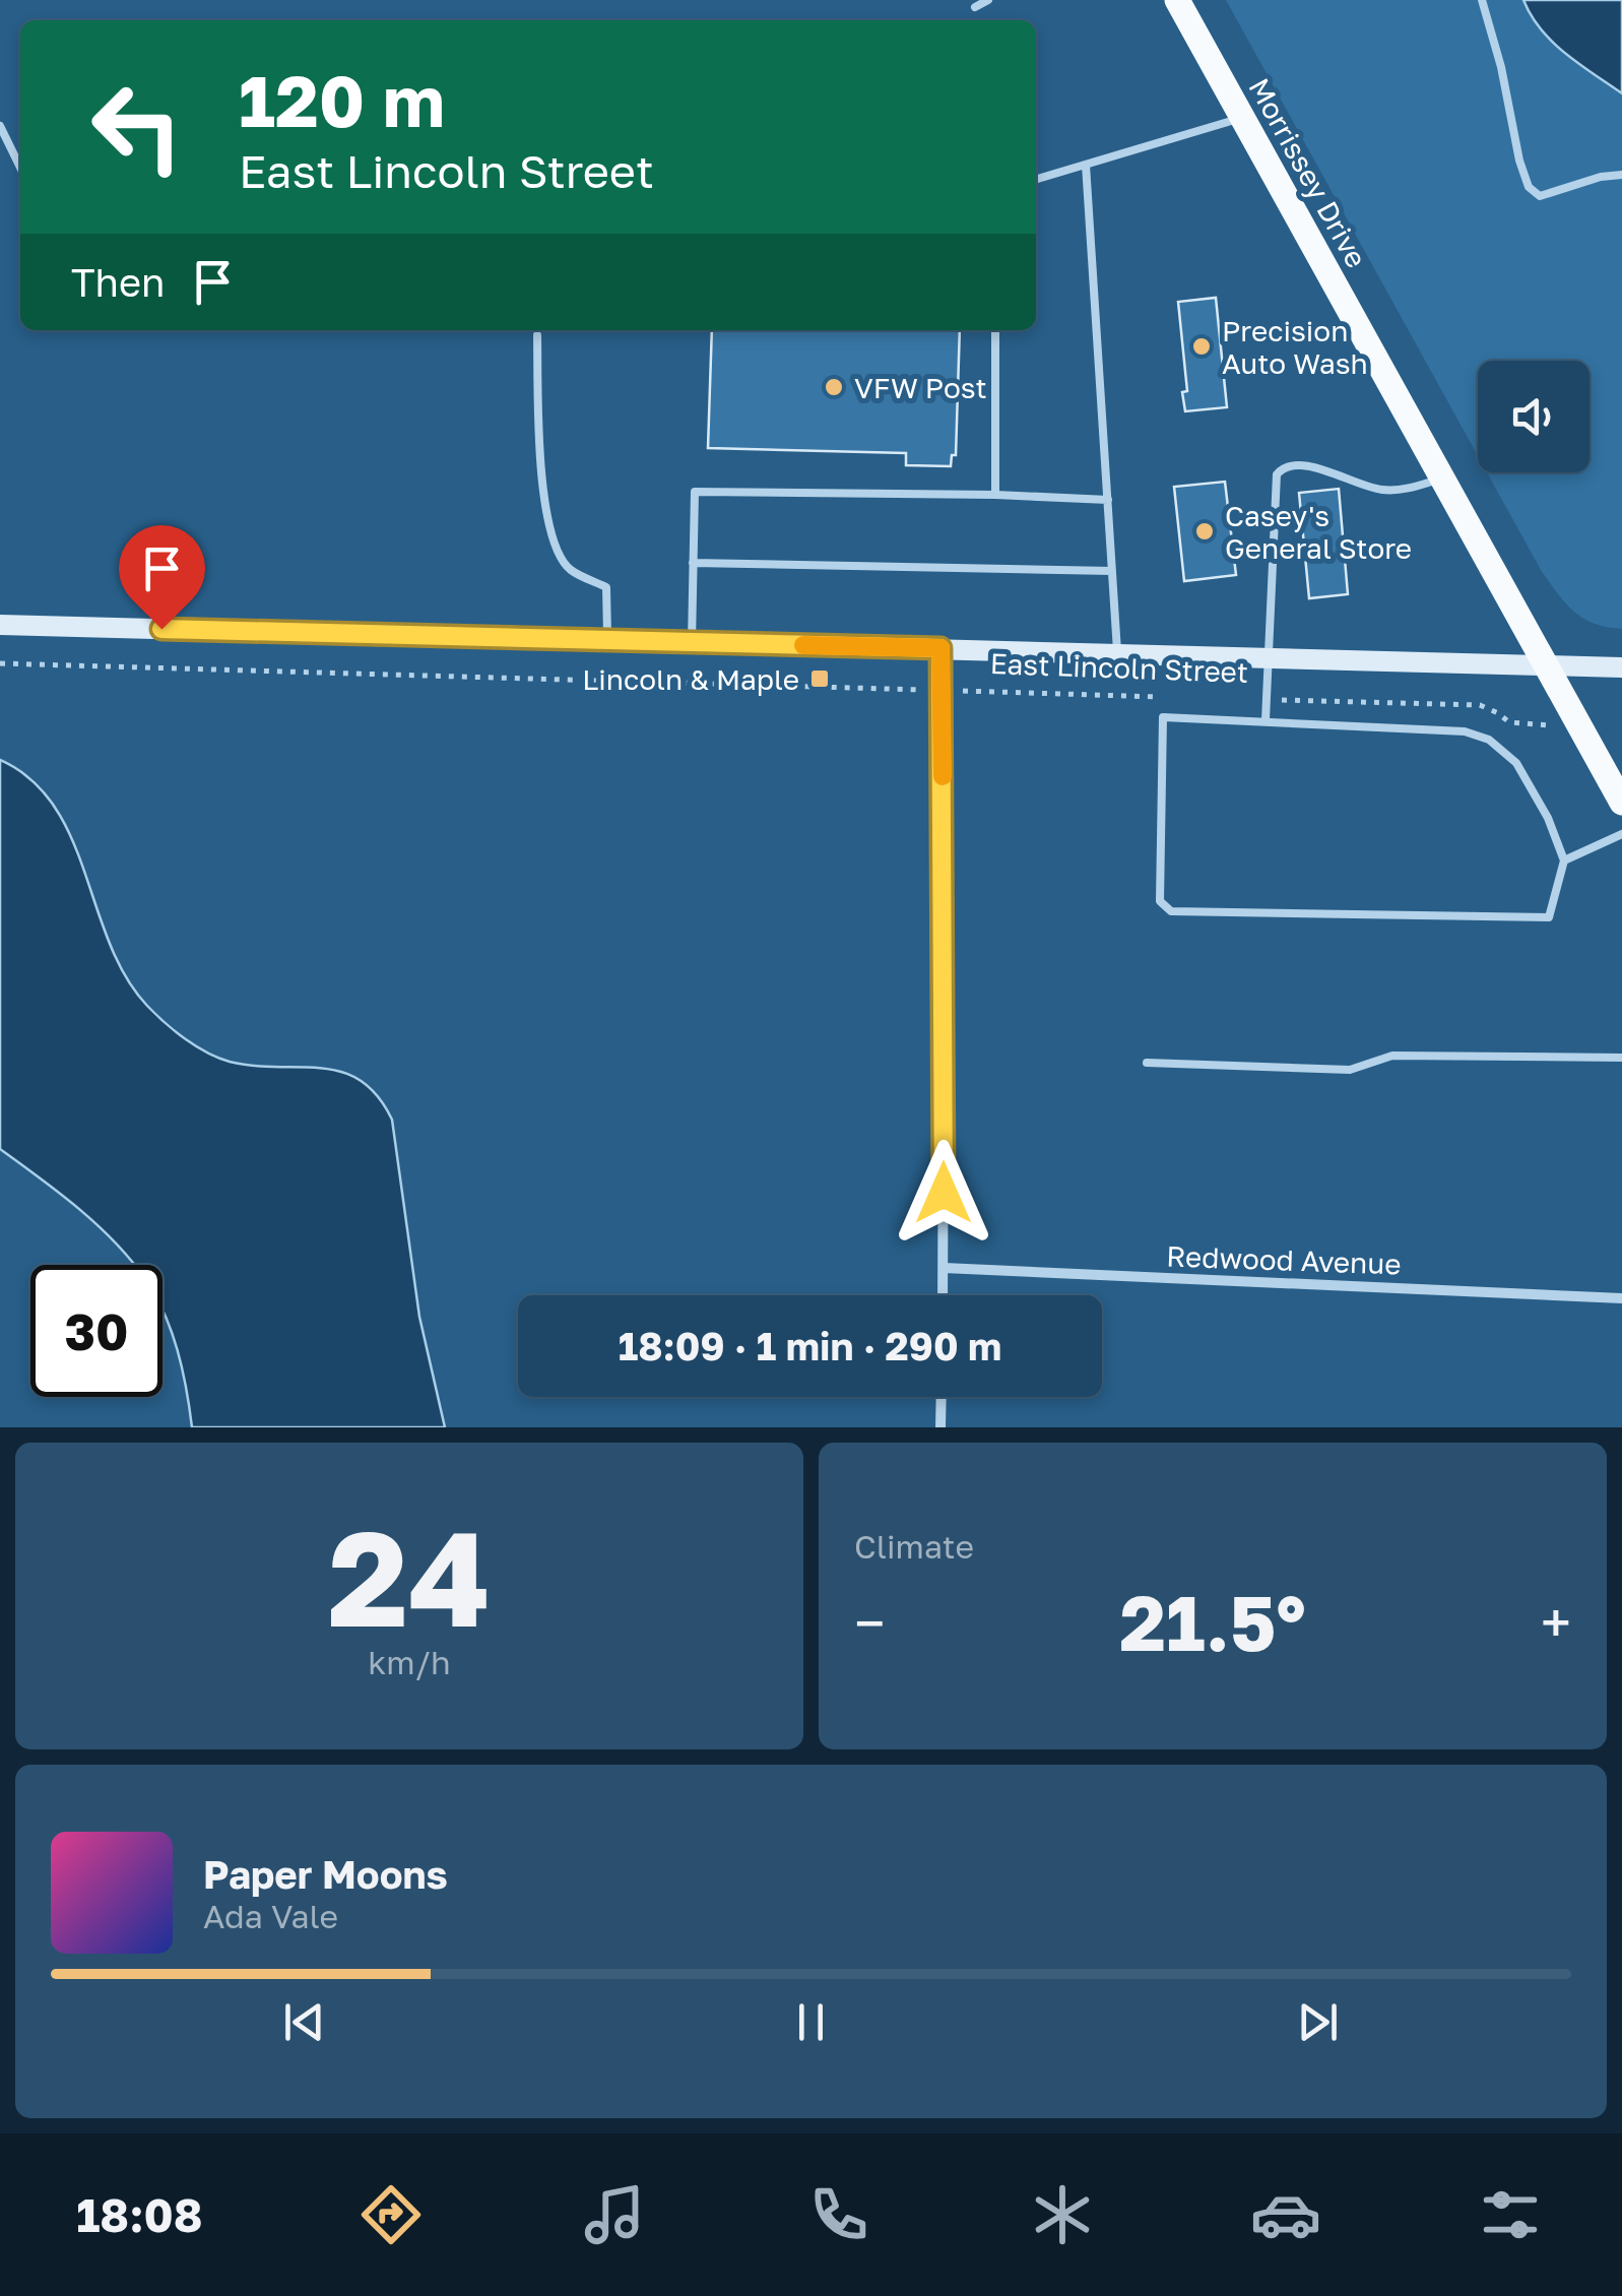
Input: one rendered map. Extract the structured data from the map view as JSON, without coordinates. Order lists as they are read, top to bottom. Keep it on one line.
{"streets":{"main road":["Morrissey Drive","East Lincoln Street"],"street":["Redwood Avenue"]},"crossings":[["Morrissey Drive","East Lincoln Street"]],"places":{"other":["Precision Auto Wash","VFW Post","Casey's General Store"],"transit":["Lincoln & Maple"]},"page":{"turn":["120 m","East Lincoln Street"],"then":"Then","limit":"30","trip":"18:09 · 1 min · 290 m","tile":[["24","km/h"],"Climate"],"heat":["−","21.5°","+"],"song":["Paper Moons","Ada Vale"],"tabs":"18:08"}}
